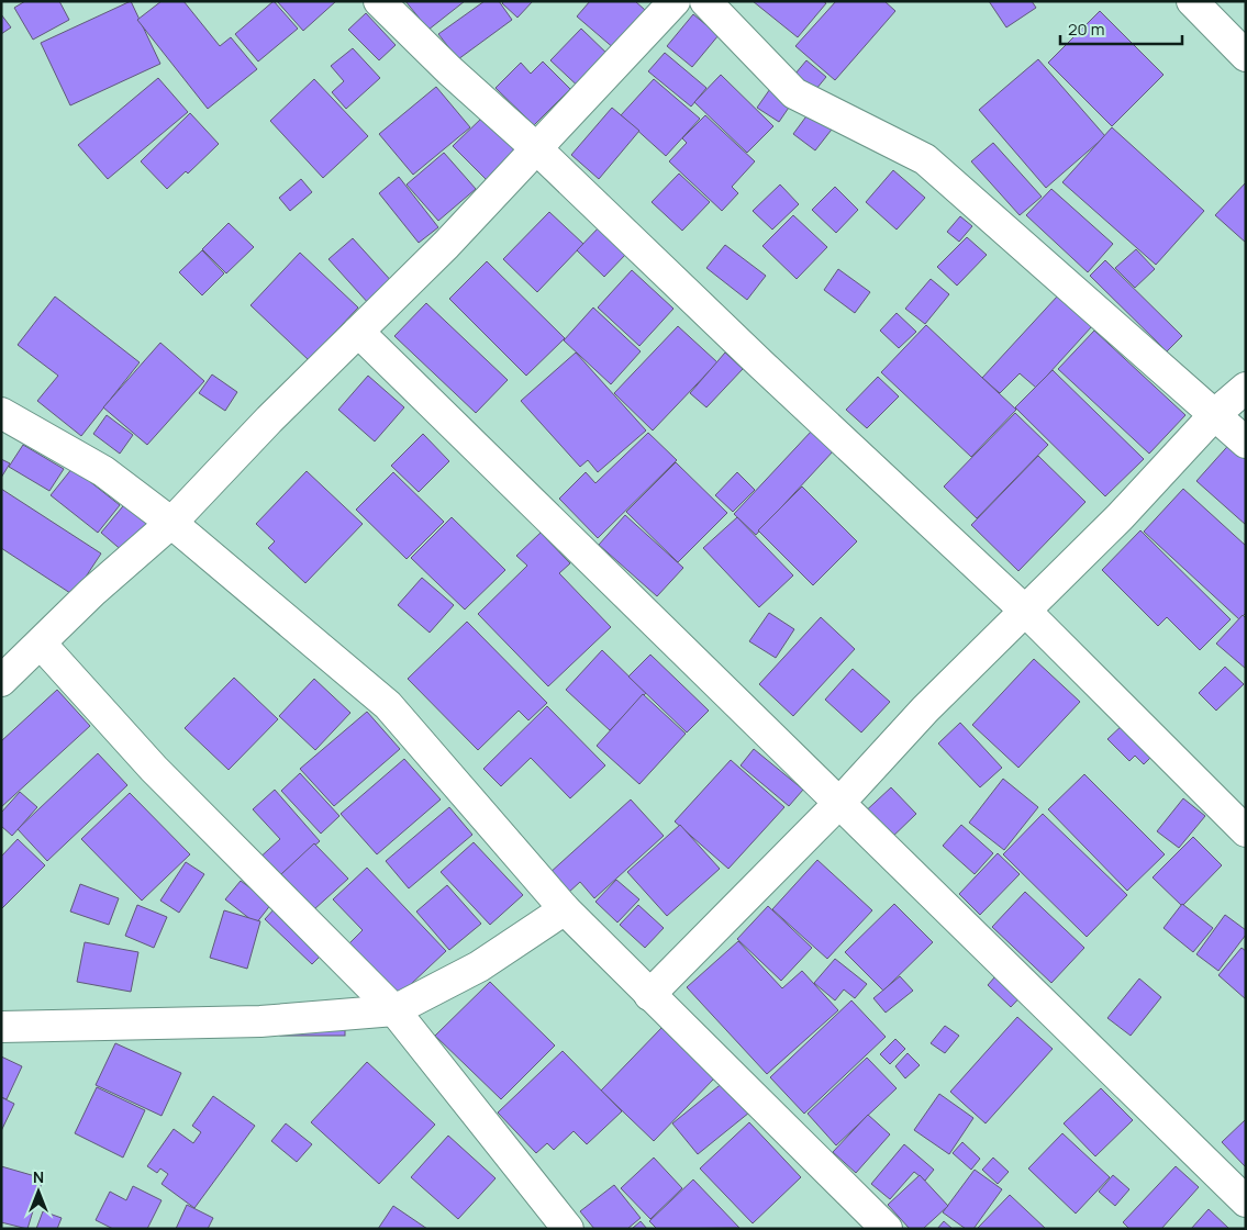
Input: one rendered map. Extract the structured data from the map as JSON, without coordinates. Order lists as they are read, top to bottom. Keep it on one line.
{"scale_bar":"20 m","north":"top"}
